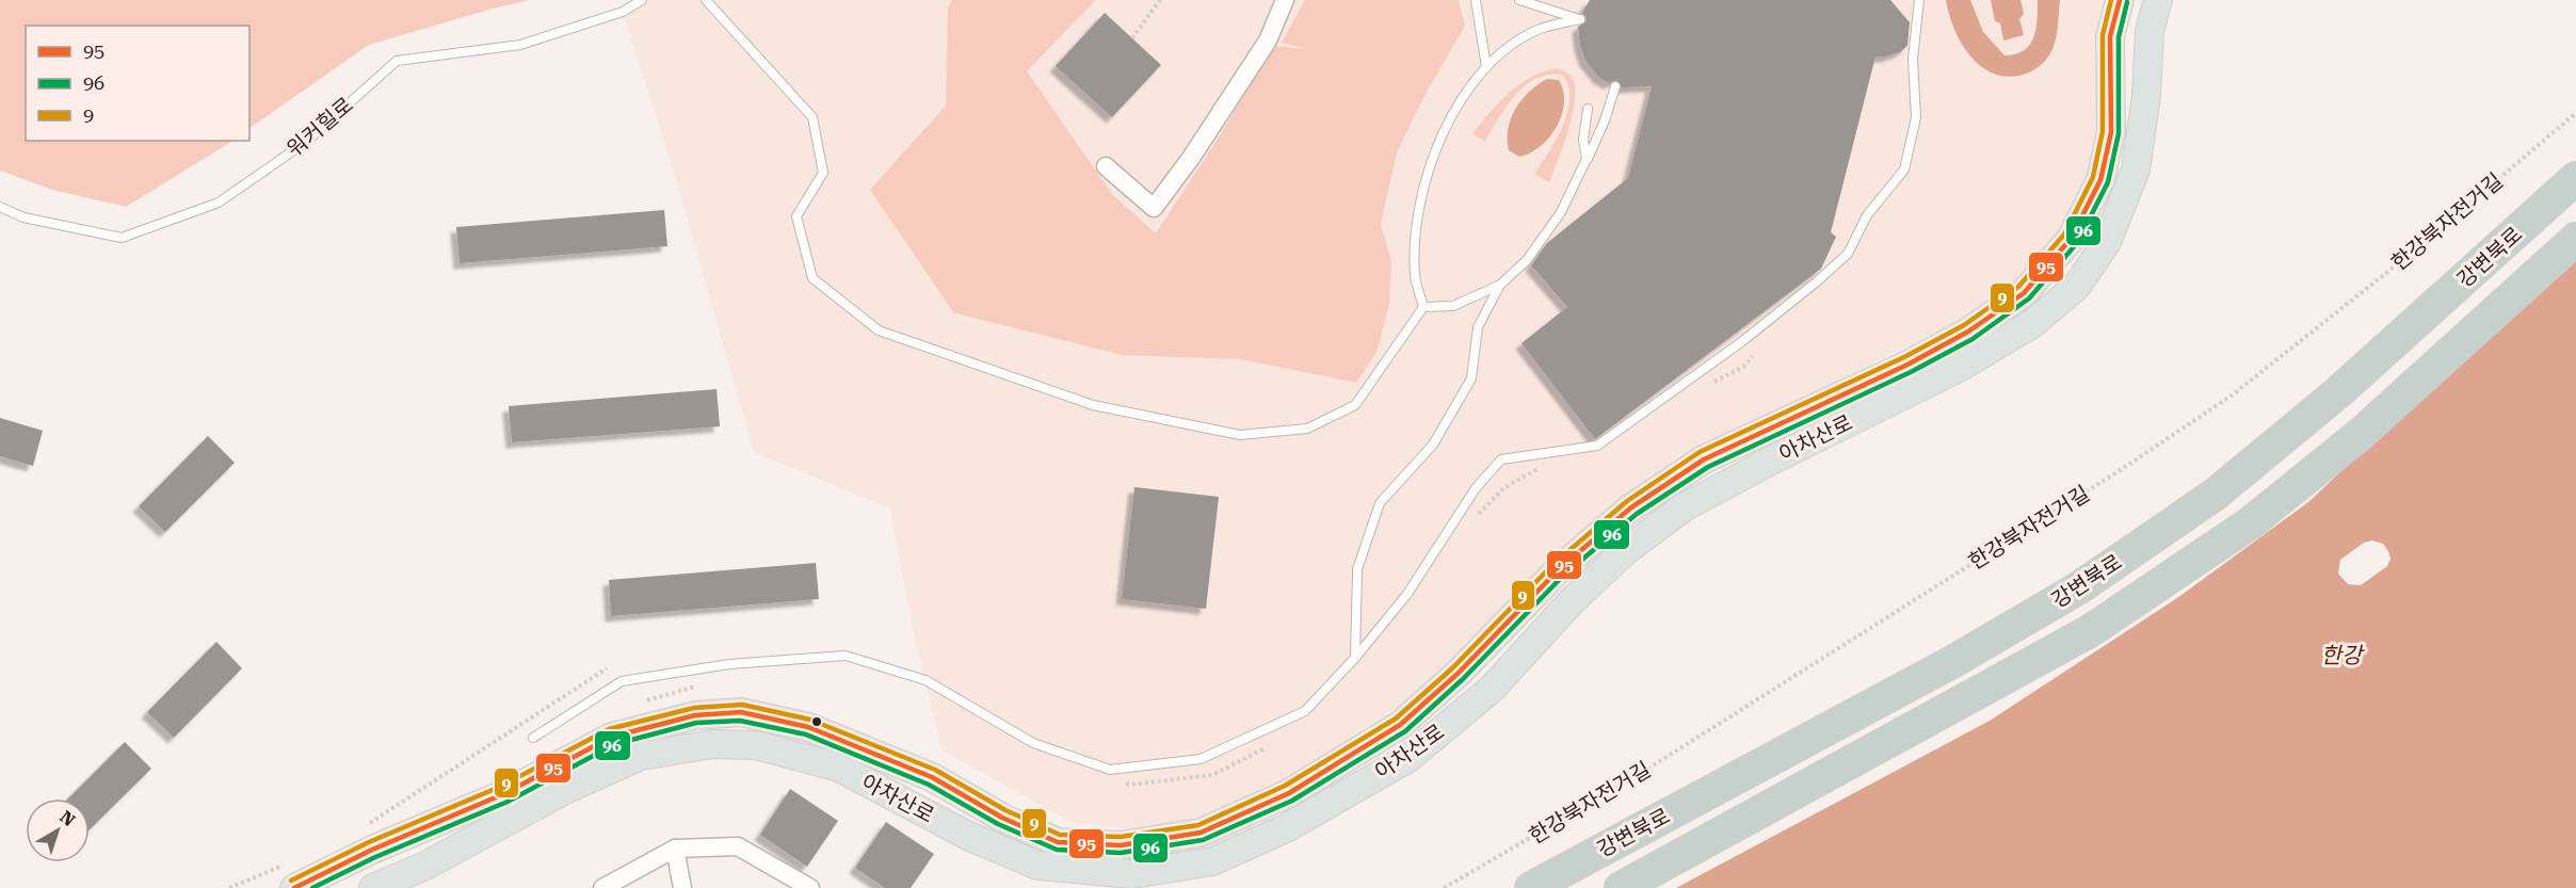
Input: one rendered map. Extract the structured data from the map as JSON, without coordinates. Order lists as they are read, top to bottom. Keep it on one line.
{"streets":{"highway":["강변북로"],"main road":["아차산로"],"lane":["워커힐로"],"path":["한강북자전거길"]},"water":["한강"],"lines":["transit line 95","transit line 9","transit line 96"],"legend":["95","96","9"],"north":"top right"}
